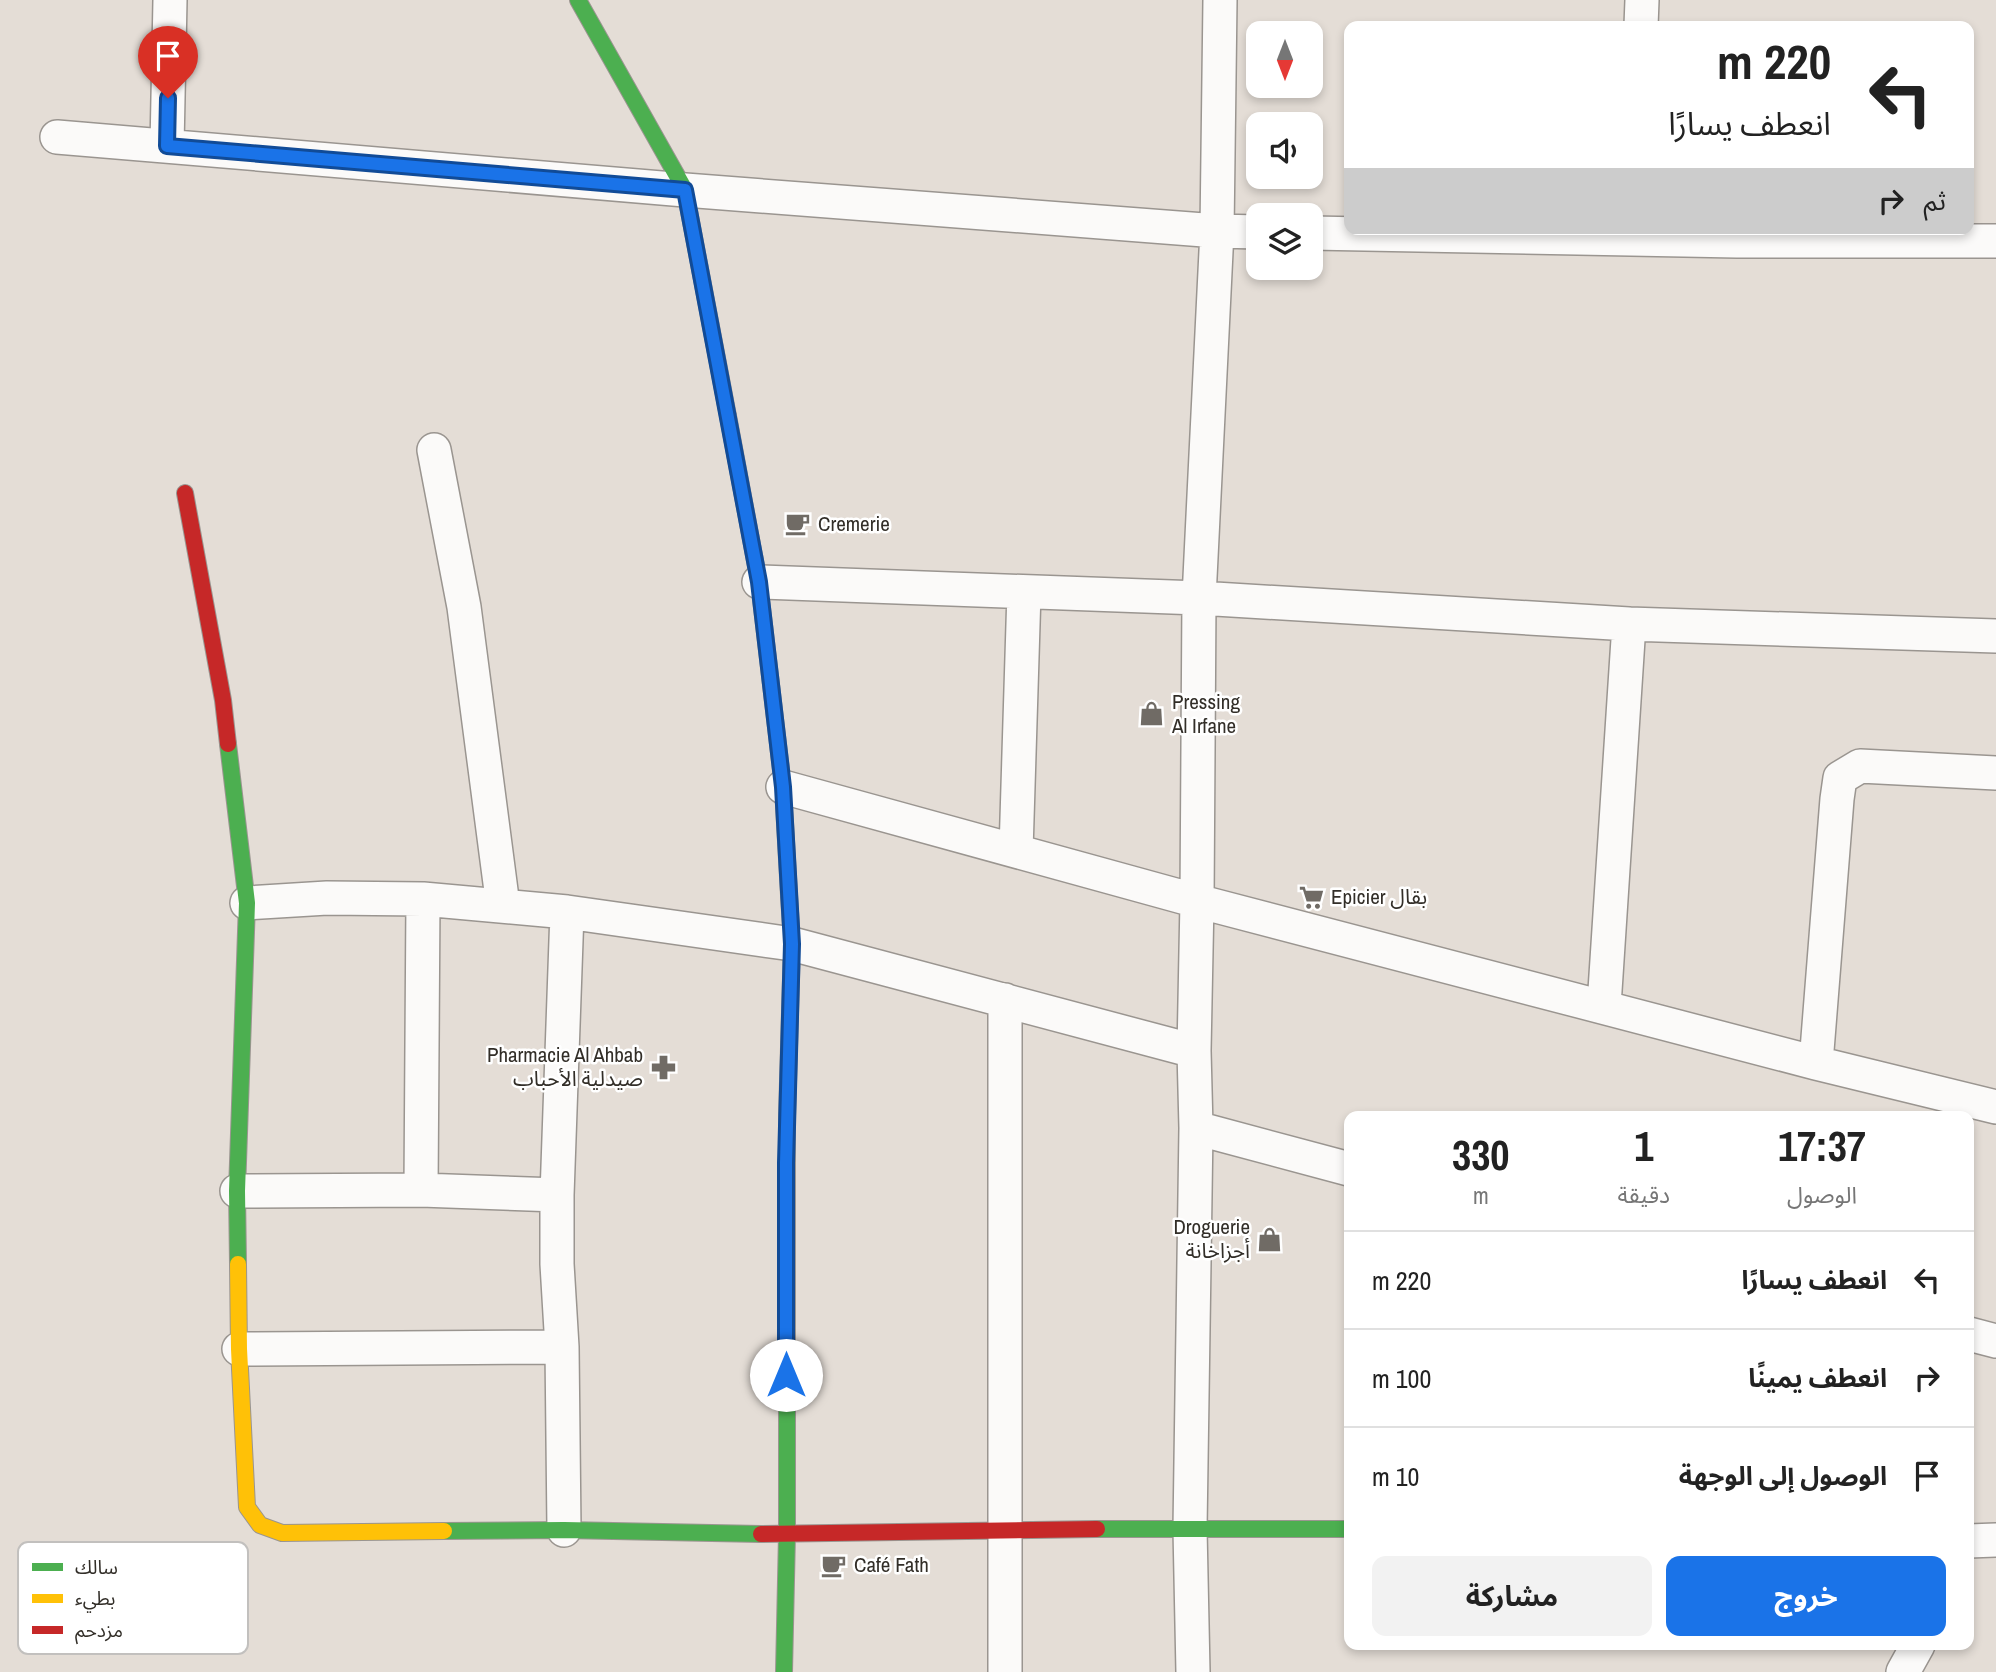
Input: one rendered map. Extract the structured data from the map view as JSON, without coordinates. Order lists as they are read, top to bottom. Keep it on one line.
{"places":{"cafe":["Cremerie","Café Fath"],"shop":["Pressing Al Irfane","Droguerie أجزاخانة"],"supermarket":["Epicier بقال"],"pharmacy":["Pharmacie Al Ahbab صيدلية الأحباب"]},"legend":["سالك","بطيء","مزدحم"],"north":"bottom","page":{"turn":["220 m","انعطف يسارًا"],"then":"ثم","eta":["17:37","الوصول","1","دقيقة","330","m"],"list":[{"name":"انعطف يسارًا","value":"220 m"},{"name":"انعطف يمينًا","value":"100 m"},{"name":"الوصول إلى الوجهة","value":"10 m"}],"buttons":["خروج","مشاركة"]}}
